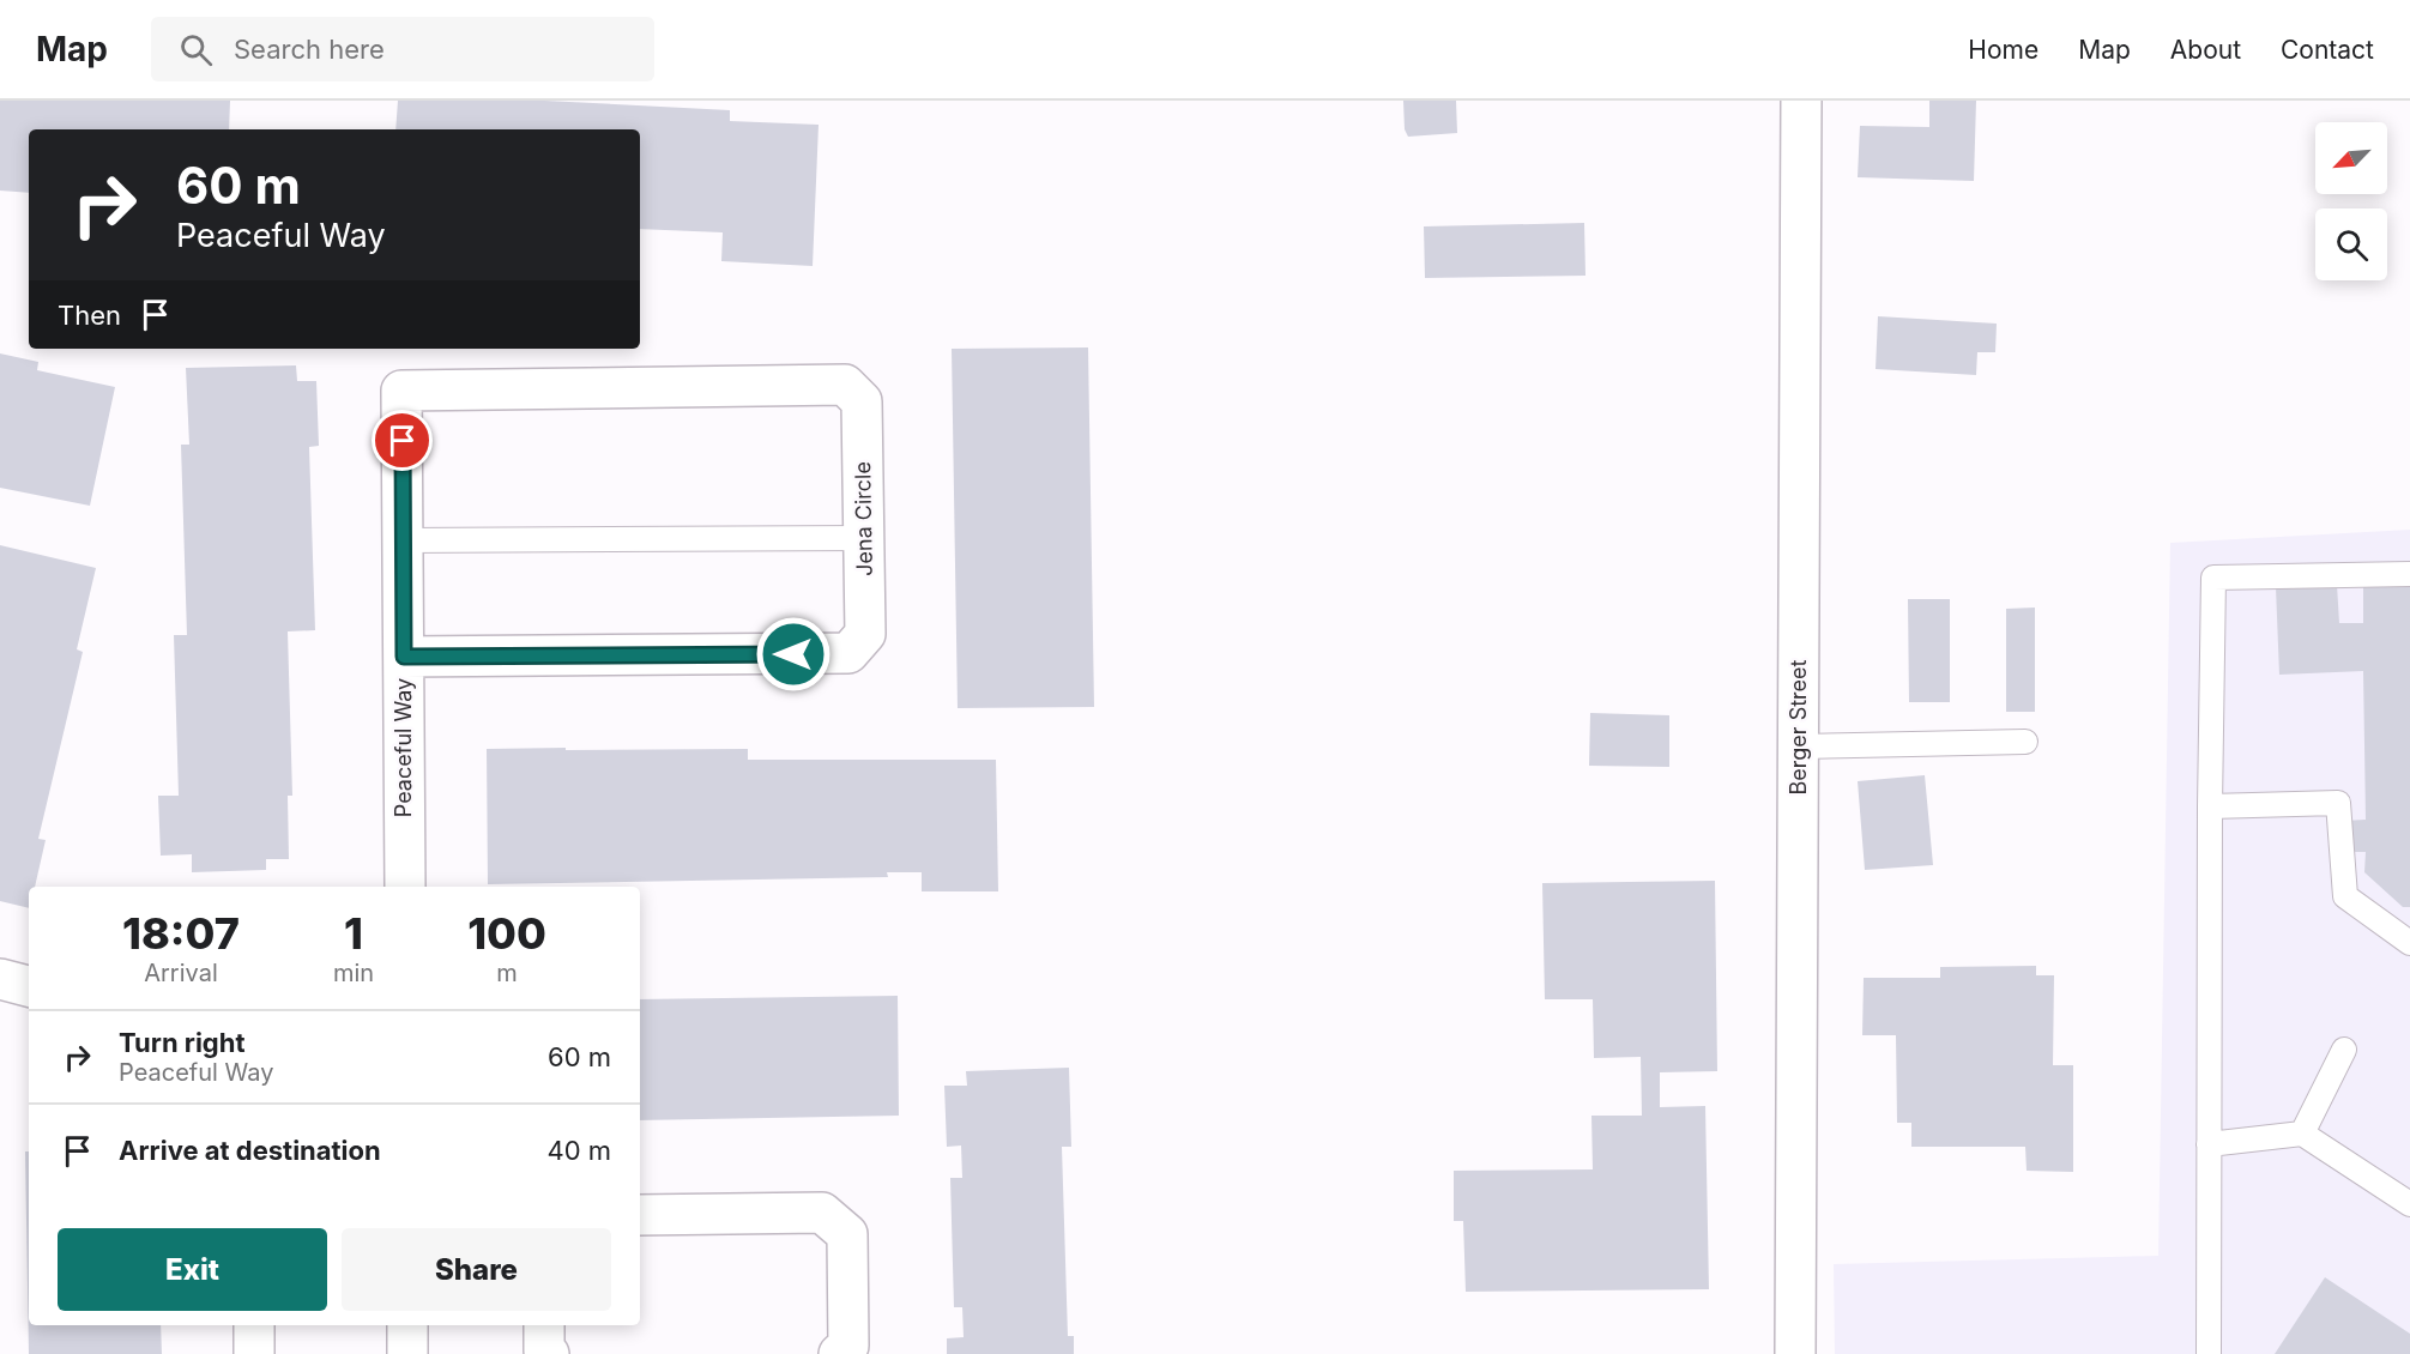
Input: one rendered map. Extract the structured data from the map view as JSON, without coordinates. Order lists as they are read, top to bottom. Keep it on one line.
{"streets":{"street":["Jena Circle","Berger Street","Peaceful Way"]},"crossings":[["Jena Circle","Peaceful Way"]],"north":"bottom left","page":{"header":"Map","search":"Search here","nav":["Home","Map","About","Contact"],"turn":["60 m","Peaceful Way"],"then":"Then","eta":["18:07","Arrival","1","min","100","m"],"list":[{"name":"Turn right","note":"Peaceful Way","value":"60 m"},{"name":"Arrive at destination","value":"40 m"}],"buttons":["Exit","Share"]}}
